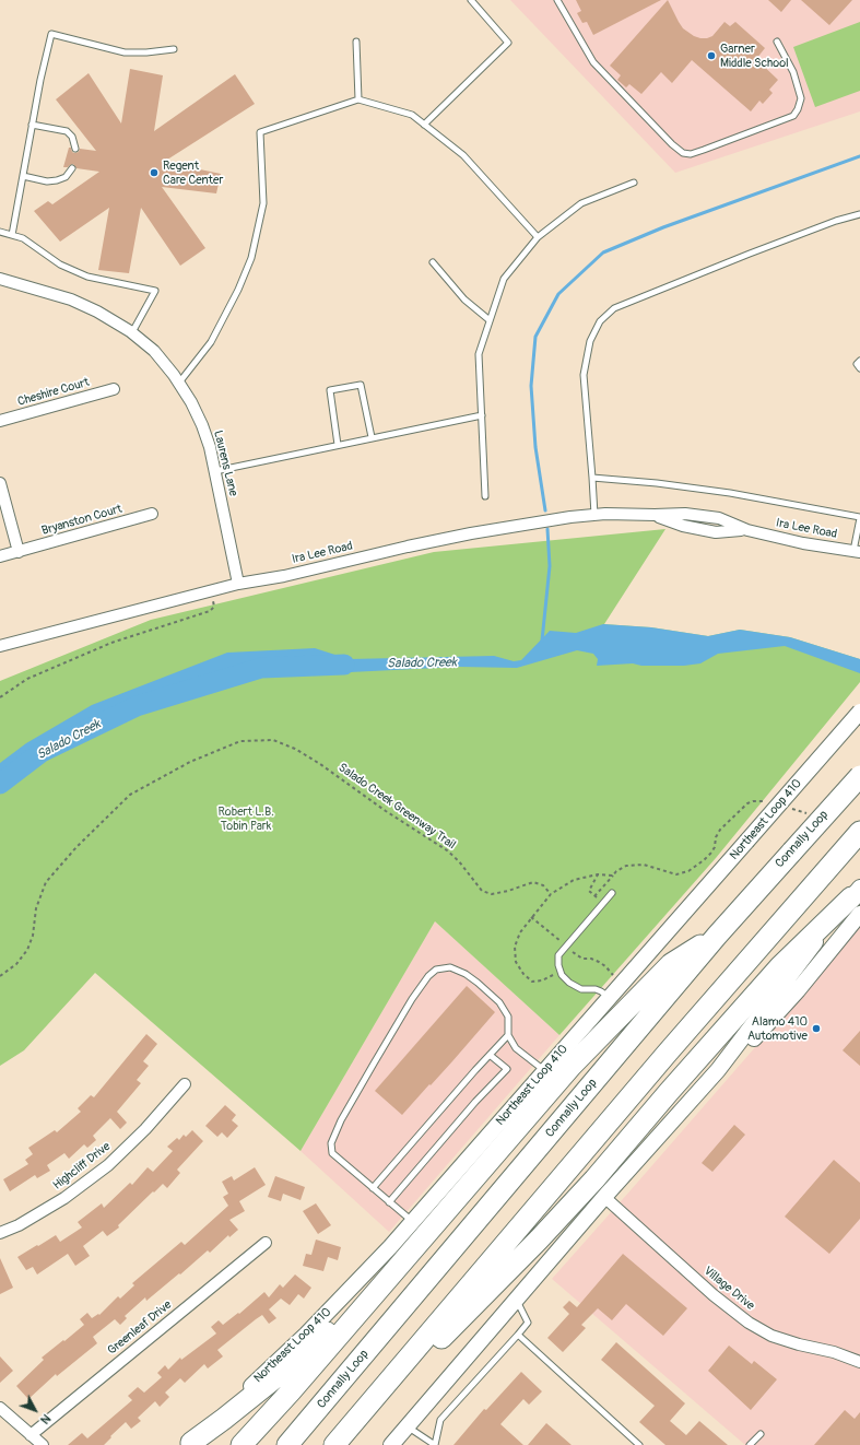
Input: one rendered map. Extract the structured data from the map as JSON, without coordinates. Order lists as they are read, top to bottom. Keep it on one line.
{"streets":{"highway":["Connally Loop"],"main road":["Northeast Loop 410"],"street":["Cheshire Court","Laurens Lane","Bryanston Court","Ira Lee Road","Highcliff Drive","Village Drive","Greenleaf Drive"],"path":["Salado Creek Greenway Trail"]},"crossings":[["Laurens Lane","Ira Lee Road"]],"water":["Salado Creek"],"parks":["Robert L.B. Tobin Park"],"places":["Garner Middle School","Regent Care Center","Alamo 410 Automotive"],"north":"bottom right"}
